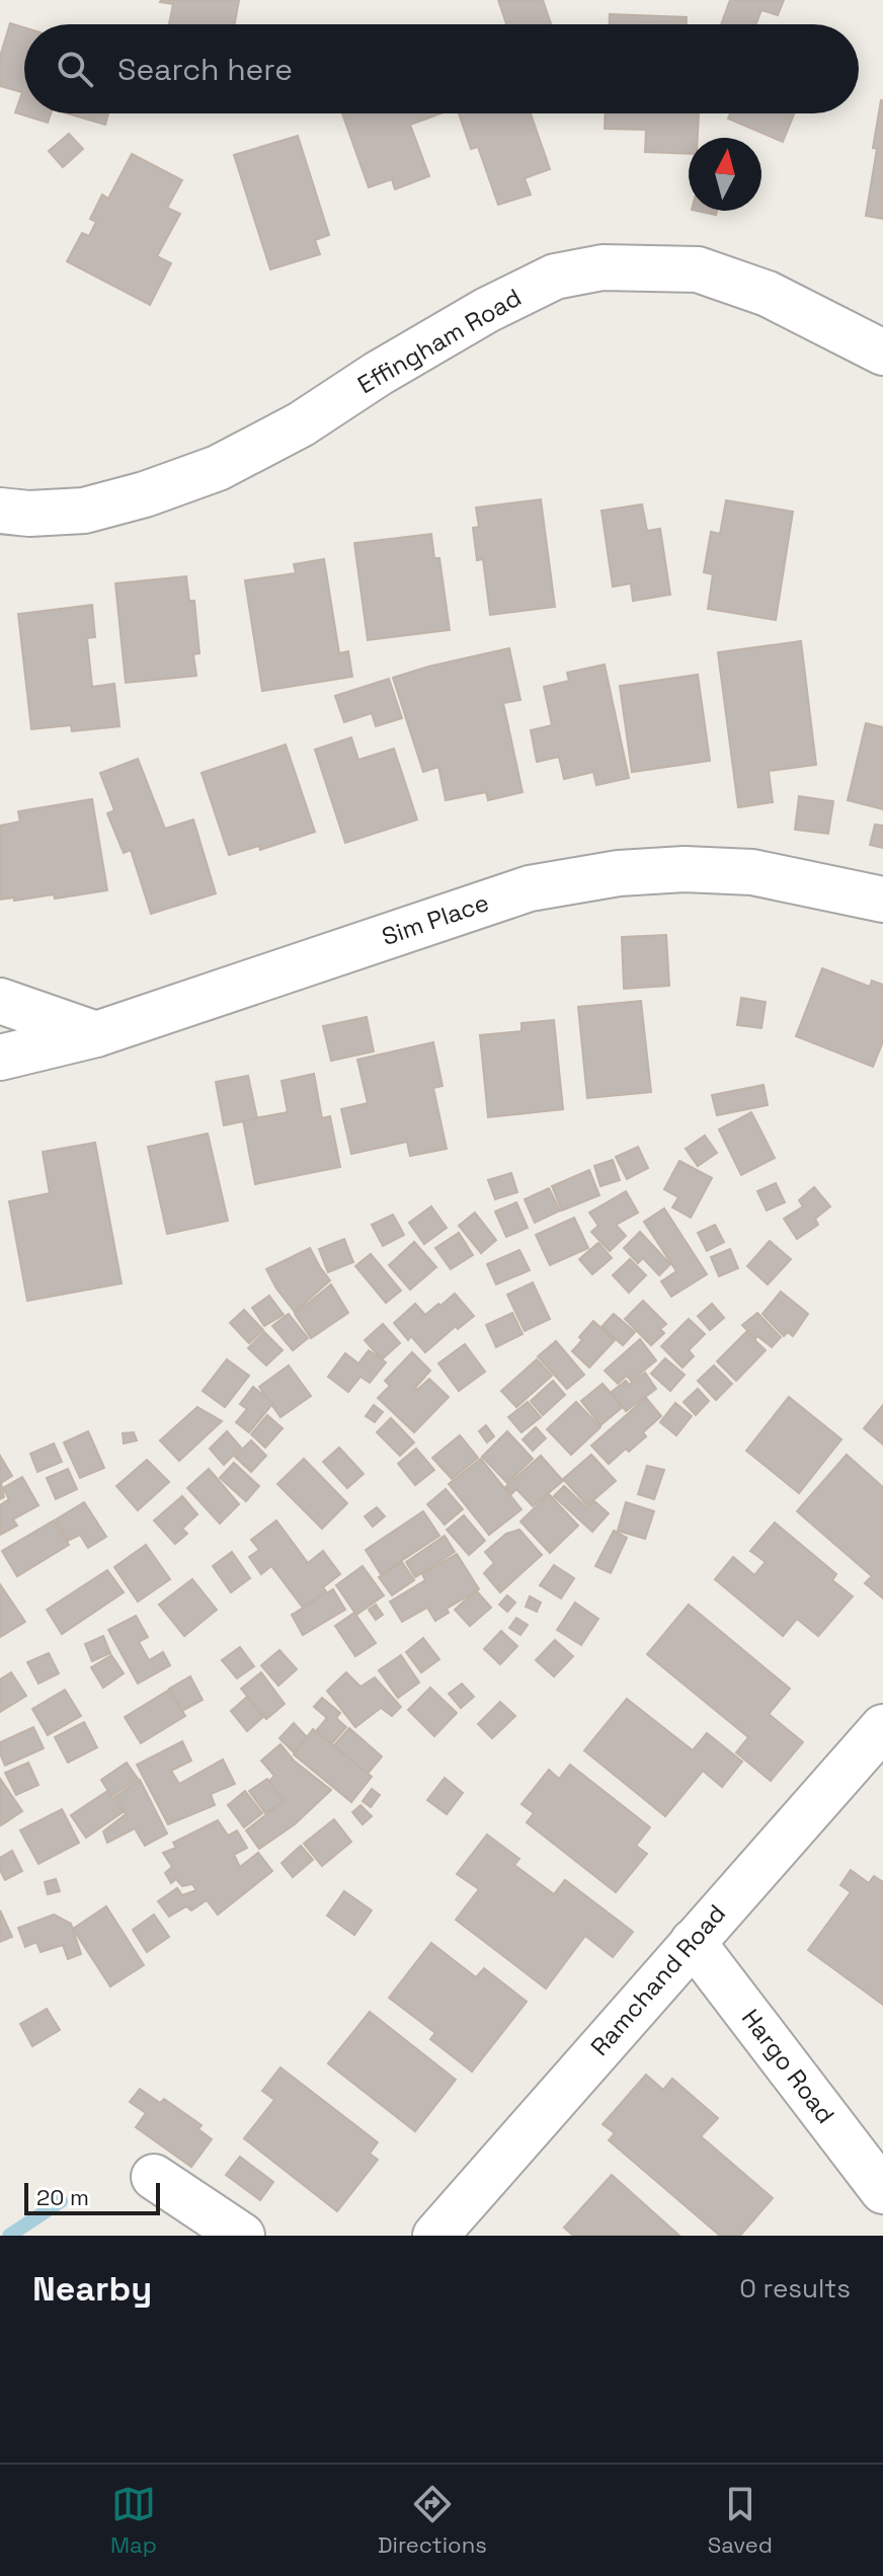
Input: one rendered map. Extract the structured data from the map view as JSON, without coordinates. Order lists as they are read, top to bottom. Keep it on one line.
{"streets":{"street":["Effingham Road","Sim Place","Ramchand Road","Hargo Road"]},"crossings":[["Ramchand Road","Hargo Road"]],"scale_bar":"20 m","north":"top","page":{"search":"Search here","scale":"20 m","heading":["Nearby","0 results"],"nav":["Map","Directions","Saved"]}}
